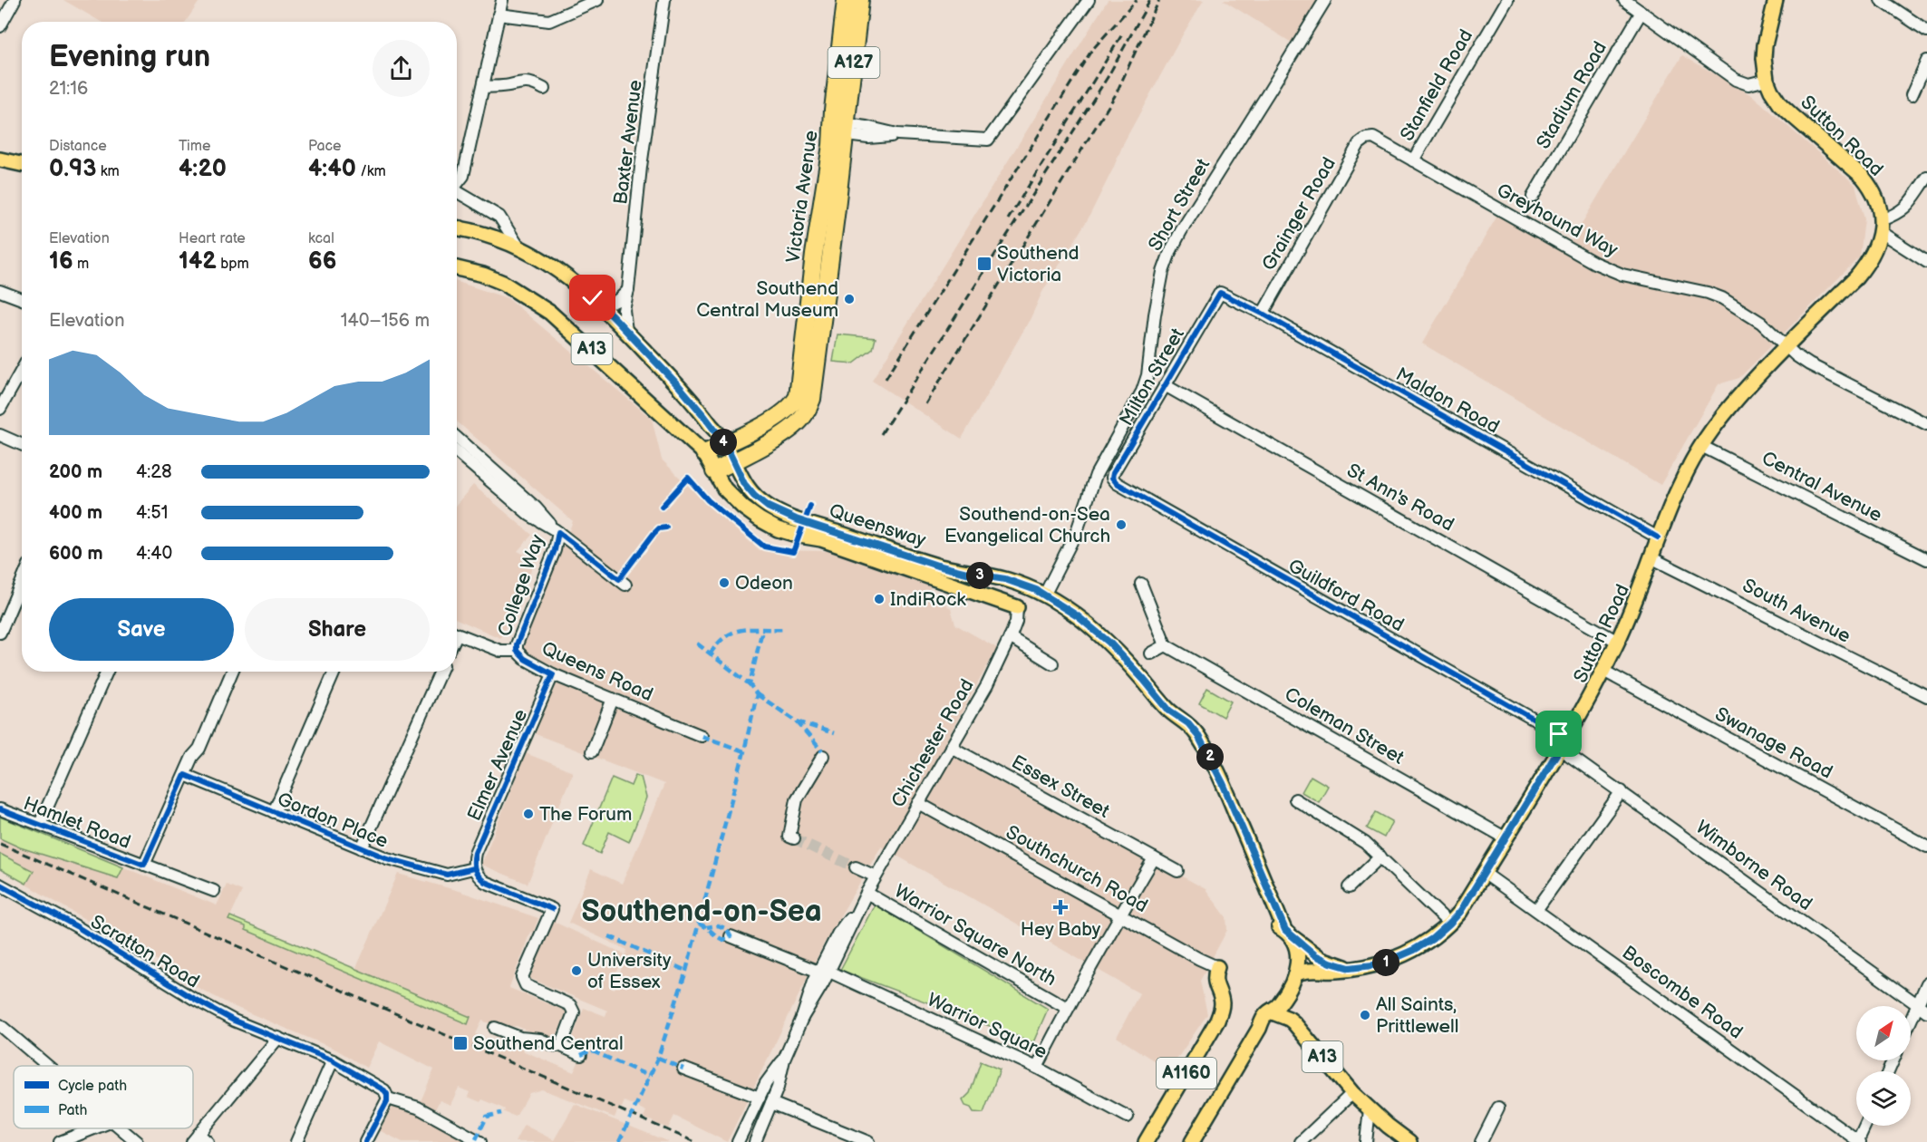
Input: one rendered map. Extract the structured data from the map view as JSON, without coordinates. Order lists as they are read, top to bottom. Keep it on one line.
{"streets":{"highway":["A127","Victoria Avenue"],"main road":["Sutton Road","A13","Queensway","A1160"],"street":["Stanfield Road","Stadium Road","Baxter Avenue","Short Street","Grainger Road","Greyhound Way","Milton Street","Maldon Road","Central Avenue","St Ann's Road","College Way","Guildford Road","South Avenue","Queens Road","Coleman Street","Chichester Road","Swanage Road","Elmer Avenue","Essex Street","Gordon Place","Hamlet Road","Wimborne Road","Southchurch Road","Warrior Square North","Scratton Road","Boscombe Road","Warrior Square"]},"crossings":[["Stanfield Road","Greyhound Way"],["Sutton Road","Greyhound Way"],["Sutton Road","Maldon Road"],["Sutton Road","Central Avenue"],["Sutton Road","St Ann's Road"],["Sutton Road","Queensway"],["Sutton Road","Guildford Road"],["Sutton Road","South Avenue"],["Sutton Road","Coleman Street"],["Sutton Road","Swanage Road"],["Sutton Road","Wimborne Road"],["Sutton Road","Boscombe Road"],["Baxter Avenue","Queensway"],["Victoria Avenue","Queensway"],["Short Street","Queensway"],["Grainger Road","Greyhound Way"],["Grainger Road","Maldon Road"],["A13","A1160"],["Milton Street","Maldon Road"],["Milton Street","St Ann's Road"],["Milton Street","Guildford Road"],["Queensway","Chichester Road"],["College Way","Queens Road"],["Guildford Road","Wimborne Road"],["Queens Road","Elmer Avenue"],["Chichester Road","Essex Street"],["Chichester Road","Southchurch Road"],["Chichester Road","Warrior Square North"],["Chichester Road","Warrior Square"],["Elmer Avenue","Gordon Place"],["Southchurch Road","A1160"]],"districts":["Southend-on-Sea"],"places":{"transit":["Southend Victoria","Southend Central"],"other":["Southend Central Museum","Southend-on-Sea Evangelical Church","Odeon","IndiRock","The Forum","University of Essex","All Saints, Prittlewell"],"health":["Hey Baby"]},"legend":["Cycle path","Path"],"north":"top right","page":{"heading":["Evening run","21:16"],"stats":[["Distance","0.93 km"],["Time","4:20"],["Pace","4:40 /km"],["Elevation","16 m"],["Heart rate","142 bpm"],["kcal","66"]],"chart":["Elevation","140–156 m"],"pins":["4","3","2","1"],"list":[{"name":"200 m","note":"4:28"},{"name":"400 m","note":"4:51"},{"name":"600 m","note":"4:40"}],"buttons":["Save","Share"]}}
